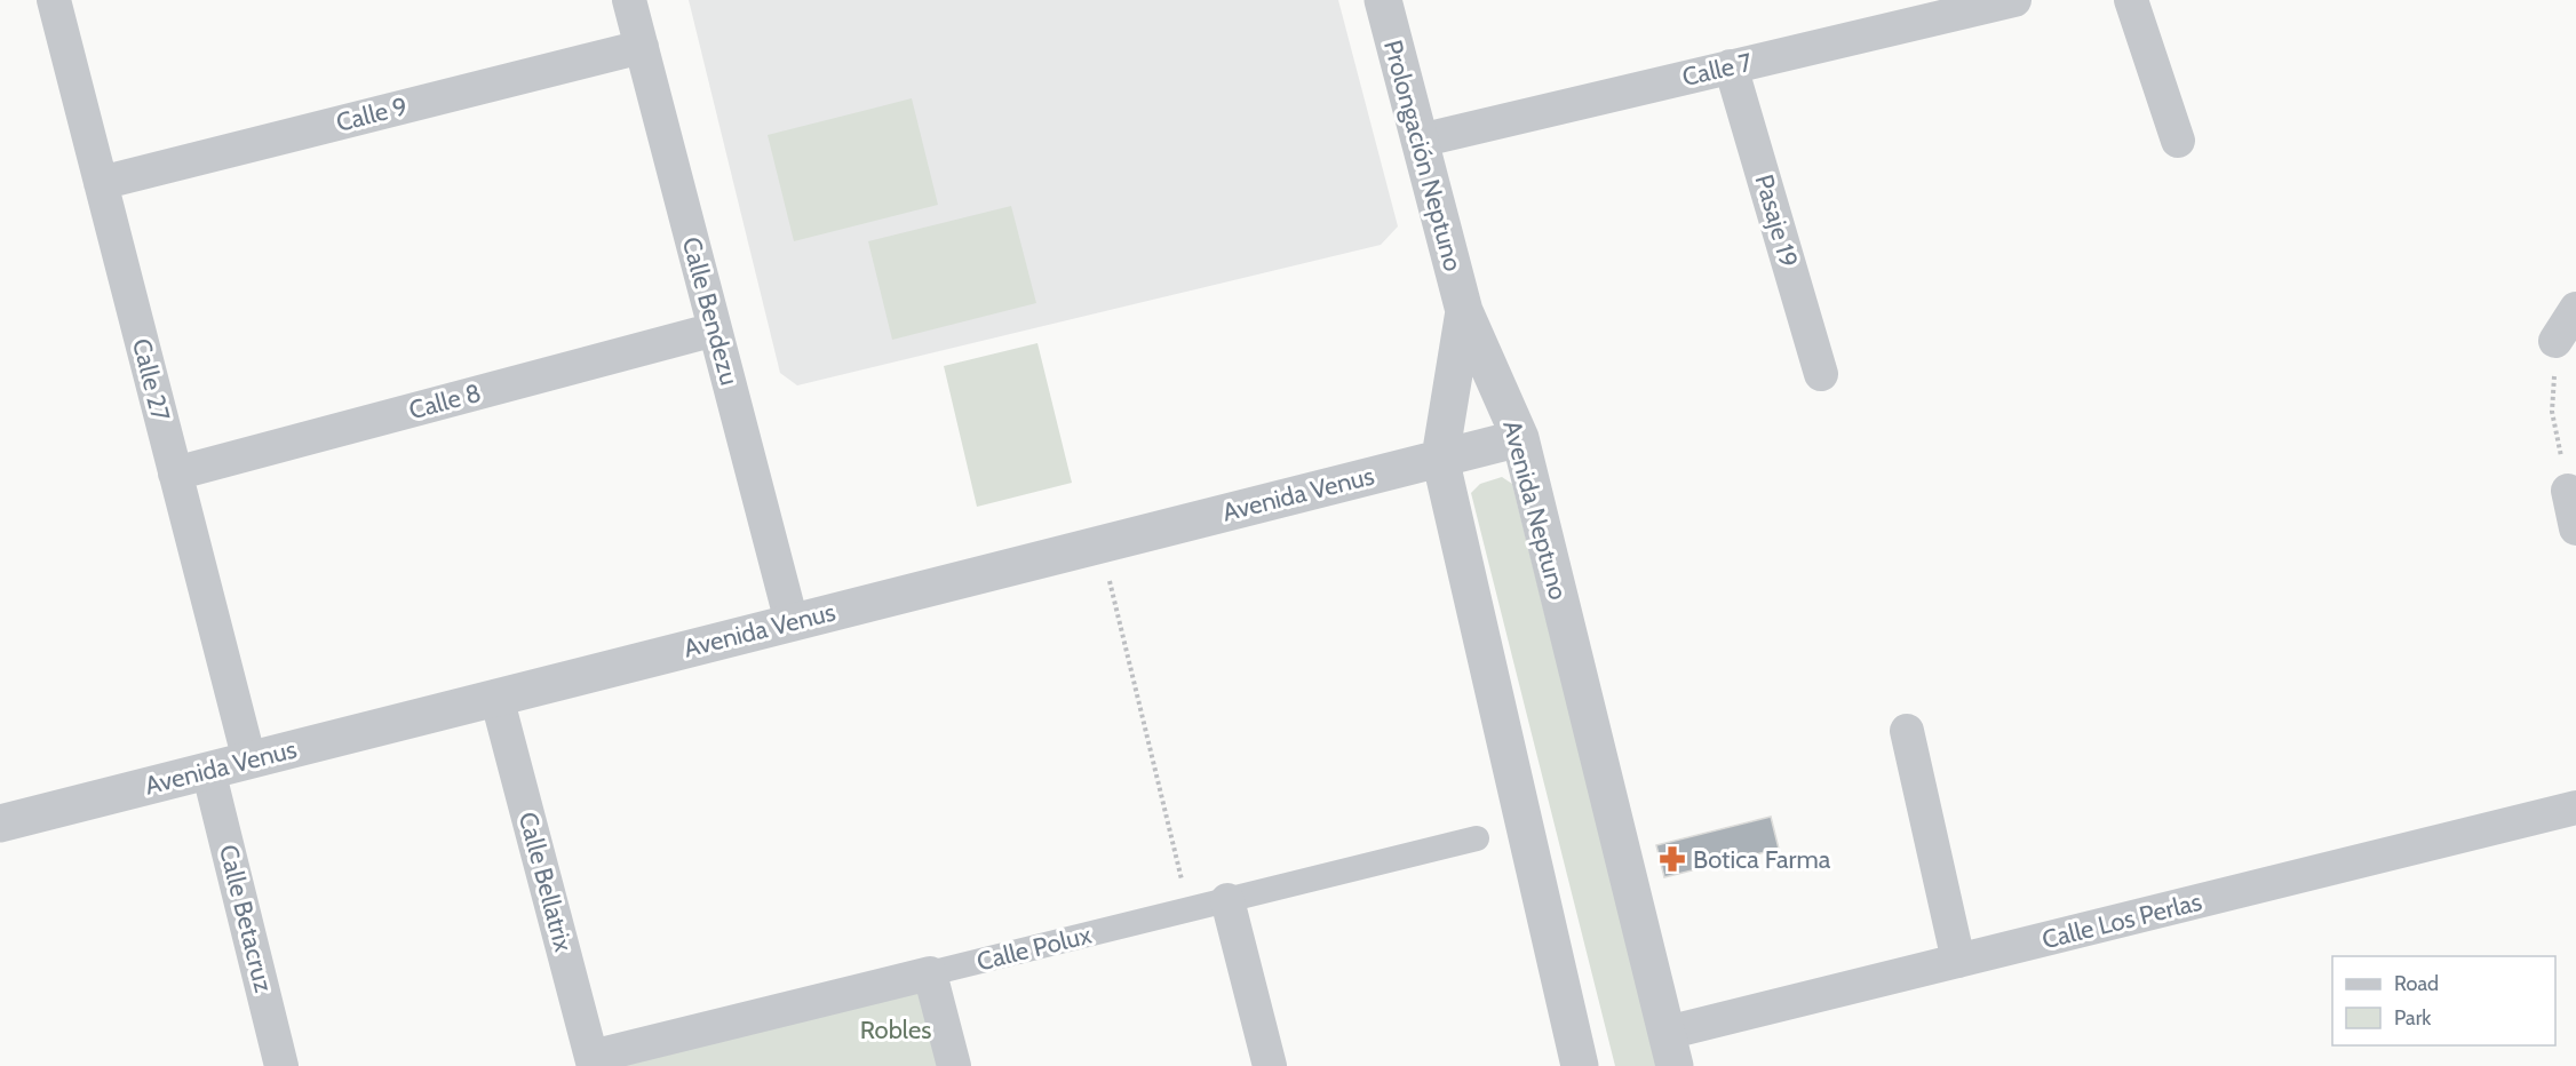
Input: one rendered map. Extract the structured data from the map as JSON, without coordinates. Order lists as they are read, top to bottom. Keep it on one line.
{"streets":{"street":["Calle 7","Calle 9","Prolongación Neptuno","Pasaje 19","Calle Bendezu","Calle 27","Calle 8","Avenida Venus","Avenida Neptuno","Calle Bellatrix","Calle Betacruz","Calle Los Perlas","Calle Polux"]},"crossings":[["Calle 7","Prolongación Neptuno"],["Calle 7","Pasaje 19"],["Calle 9","Calle Bendezu"],["Calle 9","Calle 27"],["Prolongación Neptuno","Avenida Neptuno"],["Calle Bendezu","Calle 8"],["Calle Bendezu","Avenida Venus"],["Calle 27","Calle 8"],["Calle 27","Avenida Venus"],["Avenida Venus","Avenida Neptuno"],["Avenida Venus","Calle Bellatrix"],["Avenida Venus","Calle Betacruz"],["Avenida Neptuno","Calle Los Perlas"],["Calle Bellatrix","Calle Polux"]],"parks":["Robles"],"places":{"pharmacy":["Botica Farma"]},"legend":["Road","Park"]}
